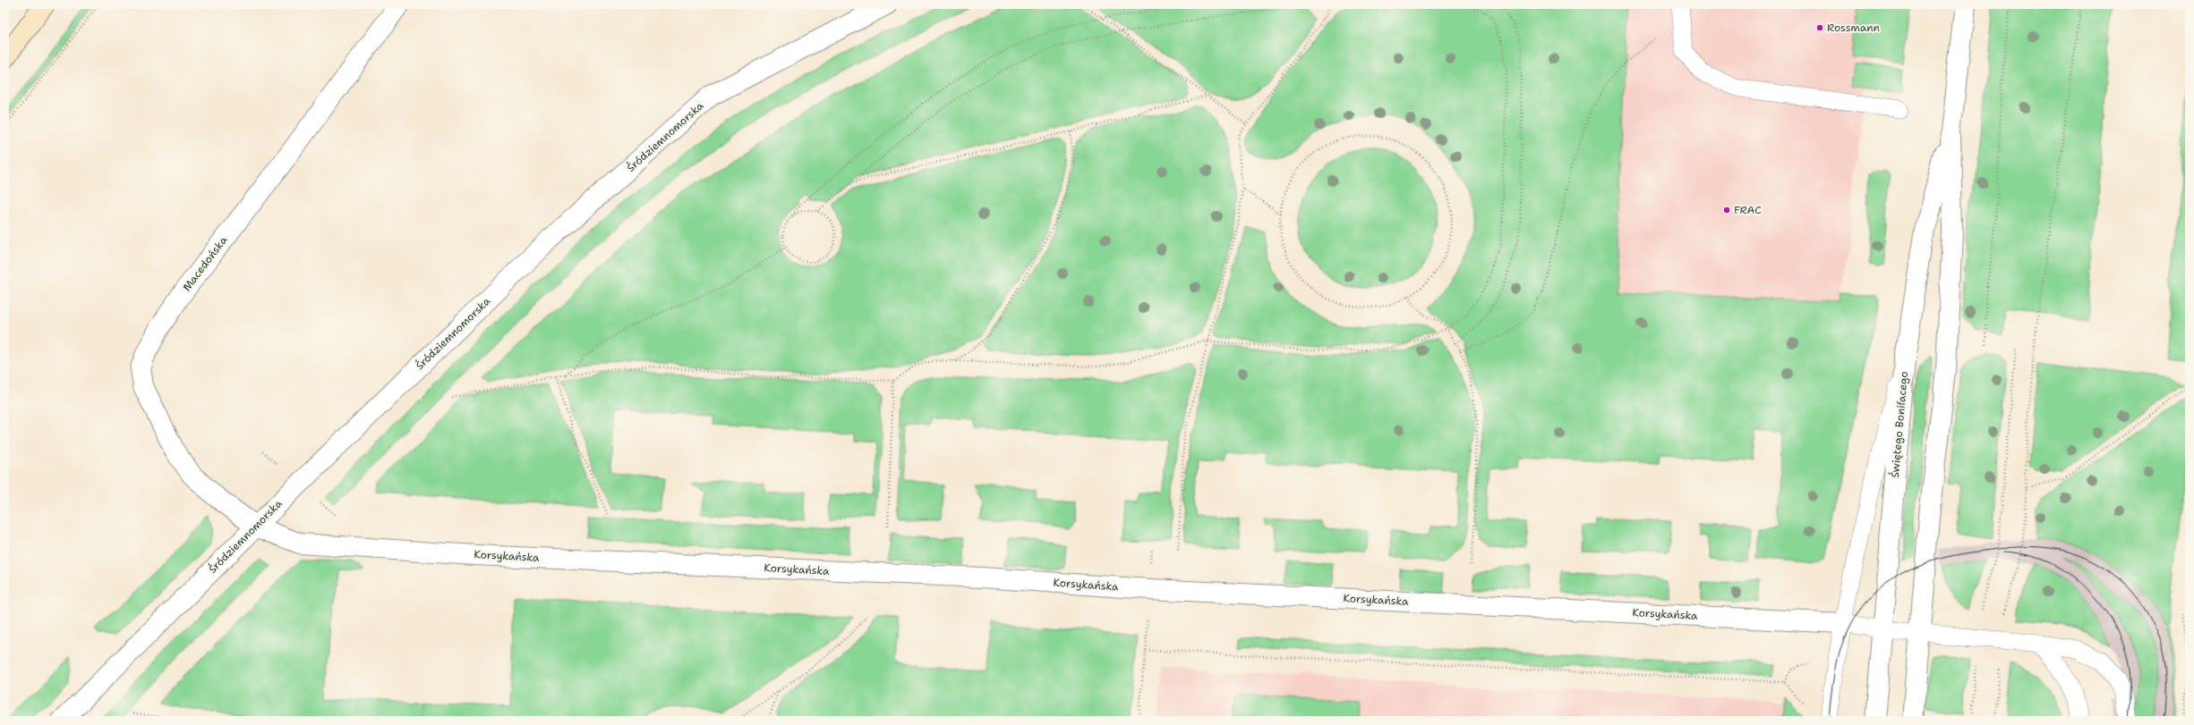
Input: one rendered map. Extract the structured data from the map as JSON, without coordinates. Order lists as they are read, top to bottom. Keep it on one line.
{"streets":{"street":["Śródziemnomorska","Macedońska","Świętego Bonifacego","Korsykańska"]},"crossings":[["Śródziemnomorska","Macedońska"],["Śródziemnomorska","Korsykańska"],["Macedońska","Korsykańska"],["Świętego Bonifacego","Korsykańska"]],"places":["Rossmann","FRAC"]}
